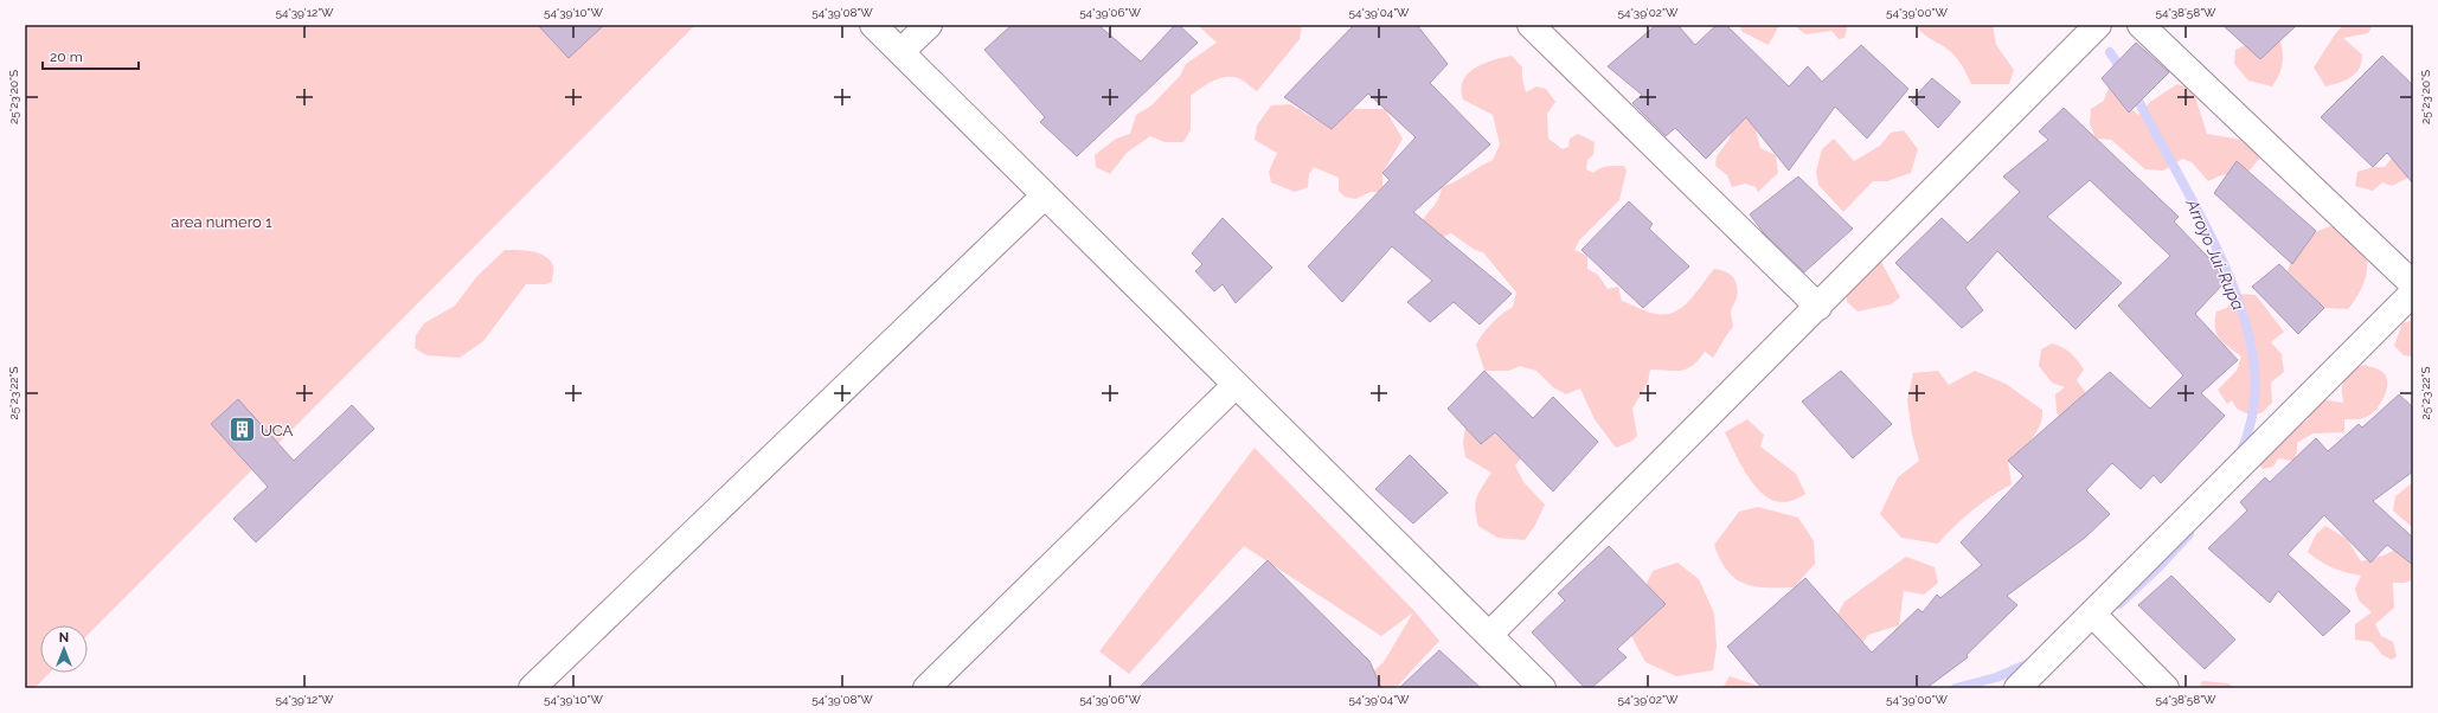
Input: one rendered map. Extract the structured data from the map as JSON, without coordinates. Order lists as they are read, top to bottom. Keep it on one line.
{"water":["Arroyo Jui-Rupa"],"parks":["area numero 1"],"places":{"building":["UCA"]},"scale_bar":"20 m","north":"top","coordinates":["54°39'12\"W","54°39'10\"W","54°39'08\"W","54°39'06\"W","54°39'04\"W","54°39'02\"W","54°39'00\"W","54°38'58\"W","25°23'20\"S","25°23'22\"S"]}
